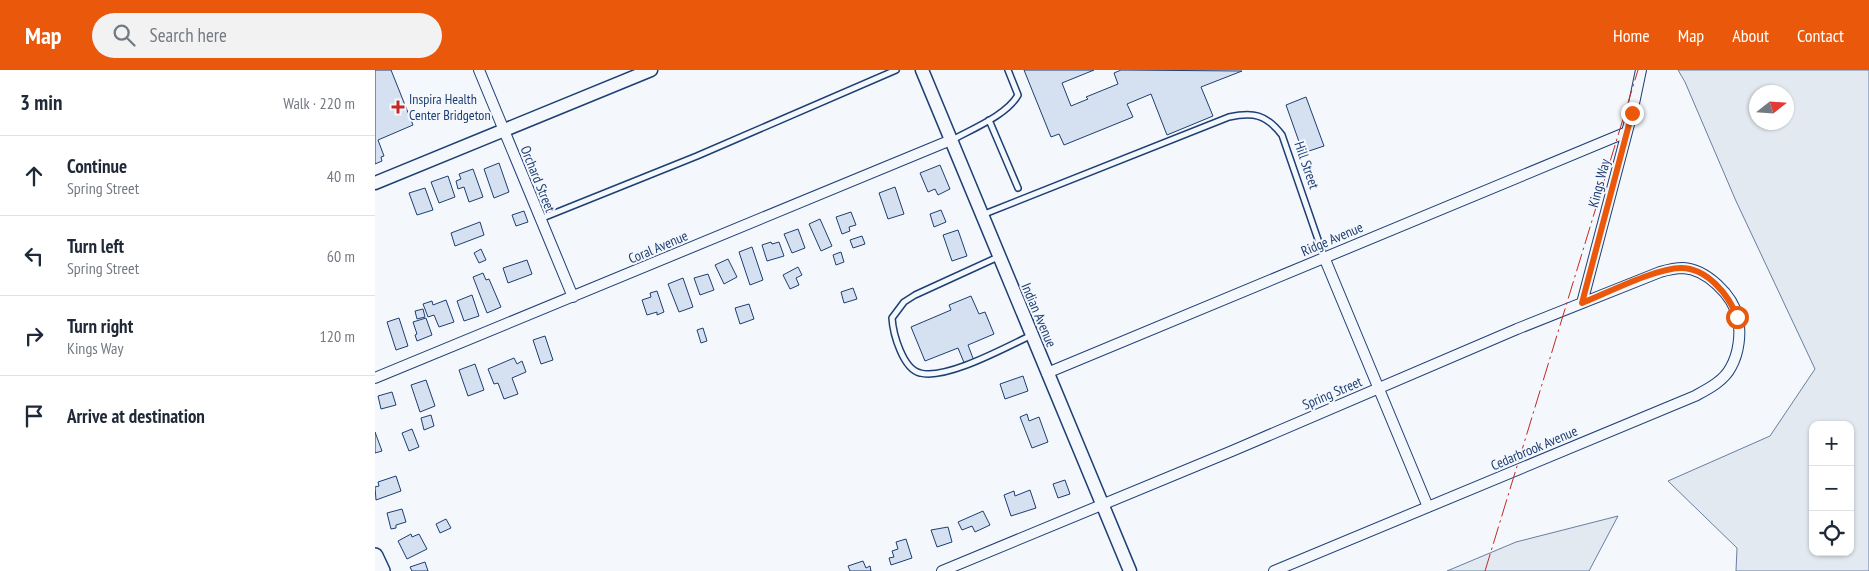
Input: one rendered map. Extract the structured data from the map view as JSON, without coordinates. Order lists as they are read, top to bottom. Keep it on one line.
{"streets":{"street":["Hill Street","Orchard Street","Kings Way","Ridge Avenue","Coral Avenue","Indian Avenue","Spring Street","Cedarbrook Avenue"]},"crossings":[["Hill Street","Ridge Avenue"],["Hill Street","Indian Avenue"],["Hill Street","Spring Street"],["Hill Street","Cedarbrook Avenue"],["Orchard Street","Coral Avenue"],["Kings Way","Ridge Avenue"],["Kings Way","Spring Street"],["Ridge Avenue","Indian Avenue"],["Coral Avenue","Indian Avenue"],["Indian Avenue","Spring Street"],["Spring Street","Cedarbrook Avenue"]],"places":{"health":["Inspira Health Center Bridgeton"]},"north":"right","page":{"header":"Map","search":"Search here","nav":["Home","Map","About","Contact"],"heading":["3 min","Walk · 220 m"],"list":[["Continue","Spring Street","40 m"],["Turn left","Spring Street","60 m"],["Turn right","Kings Way","120 m"],"Arrive at destination"],"map_buttons":["+","−"]}}
